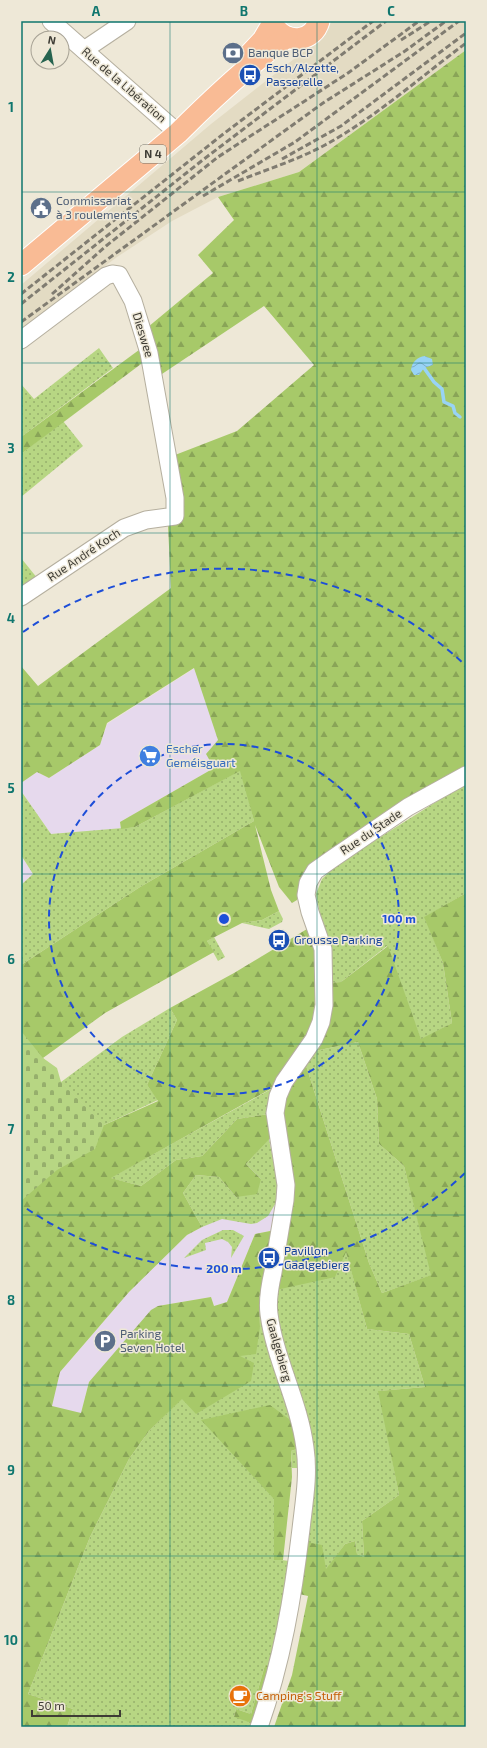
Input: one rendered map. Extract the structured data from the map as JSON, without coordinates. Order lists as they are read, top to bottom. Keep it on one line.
{"streets":{"main road":["N 4"],"street":["Rue de la Libération","Dieswee","Rue André Koch","Rue du Stade","Gaalgebierg"]},"crossings":[["Rue de la Libération","N 4"],["Dieswee","Rue André Koch"],["Rue du Stade","Gaalgebierg"]],"places":{"bank":["Banque BCP"],"bus stop":["Esch/Alzette, Passerelle","Grousse Parking","Pavillon Gaalgebierg"],"public building":["Commissariat à 3 roulements"],"supermarket":["Escher Geméisguart"],"parking":["Parking Seven Hotel"],"cafe":["Camping's Stuff"]},"scale_bar":"50 m","north":"top","grid":{"columns":["A","B","C"],"rows":["1","2","3","4","5","6","7","8","9","10"]},"rings":["100 m","200 m"]}
